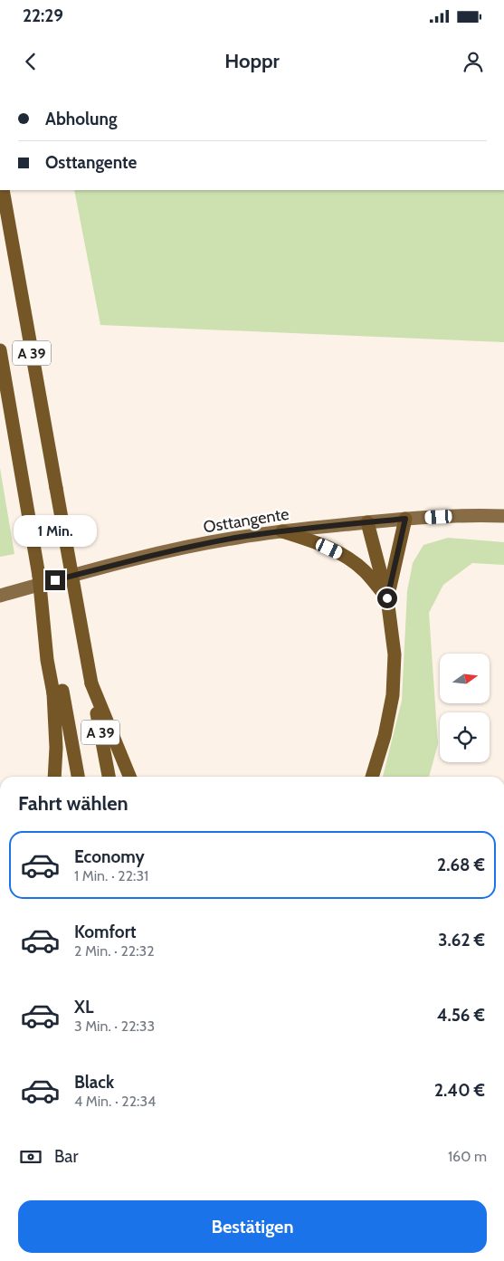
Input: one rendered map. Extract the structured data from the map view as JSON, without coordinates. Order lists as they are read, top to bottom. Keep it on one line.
{"streets":{"highway":["A 39"],"main road":["Osttangente"]},"north":"right","page":{"status":"22:29","header":"Hoppr","banner":["Abholung","Osttangente"],"bubble":"1 Min.","heading":"Fahrt wählen","list":[{"name":"Economy","note":"1 Min. · 22:31","value":"2.68 €"},{"name":"Komfort","note":"2 Min. · 22:32","value":"3.62 €"},{"name":"XL","note":"3 Min. · 22:33","value":"4.56 €"},{"name":"Black","note":"4 Min. · 22:34","value":"2.40 €"}],"pay":["Bar","160 m"],"buttons":"Bestätigen"}}
